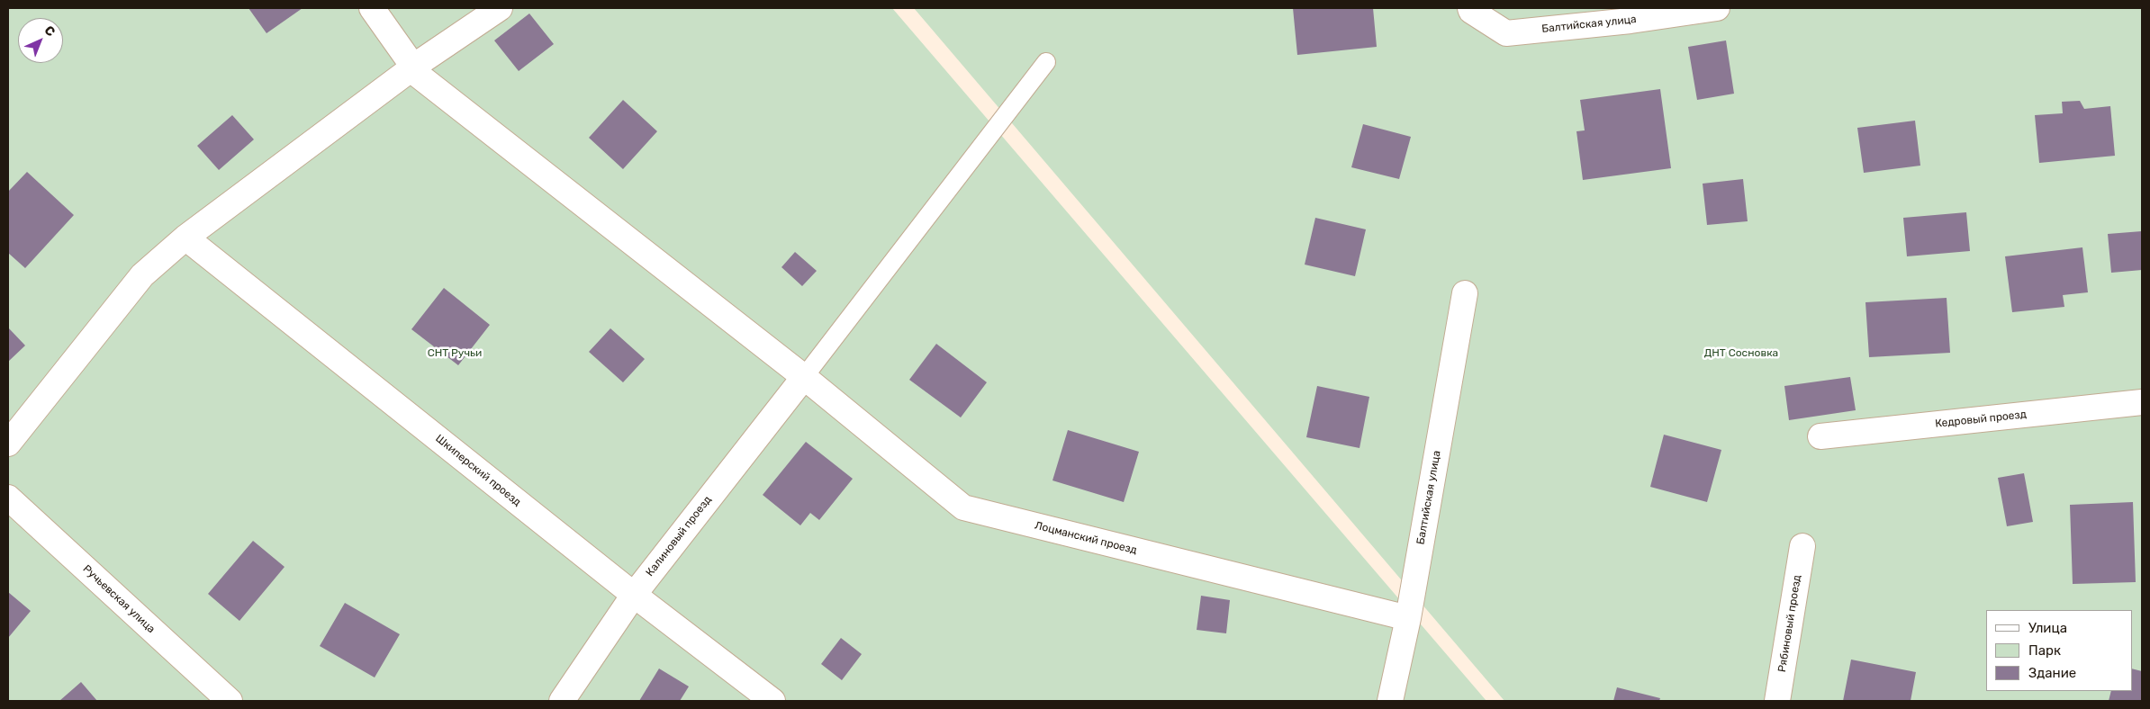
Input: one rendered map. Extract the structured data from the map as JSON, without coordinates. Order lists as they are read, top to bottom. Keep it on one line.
{"streets":{"street":["Балтийская улица","Кедровый проезд","Шкиперский проезд","Калиновый проезд","Лоцманский проезд","Ручьевская улица","Рябиновый проезд"]},"crossings":[["Балтийская улица","Лоцманский проезд"],["Шкиперский проезд","Калиновый проезд"],["Калиновый проезд","Лоцманский проезд"]],"parks":["СНТ Ручьи","ДНТ Сосновка"],"legend":["Улица","Парк","Здание"],"north":"top right"}
